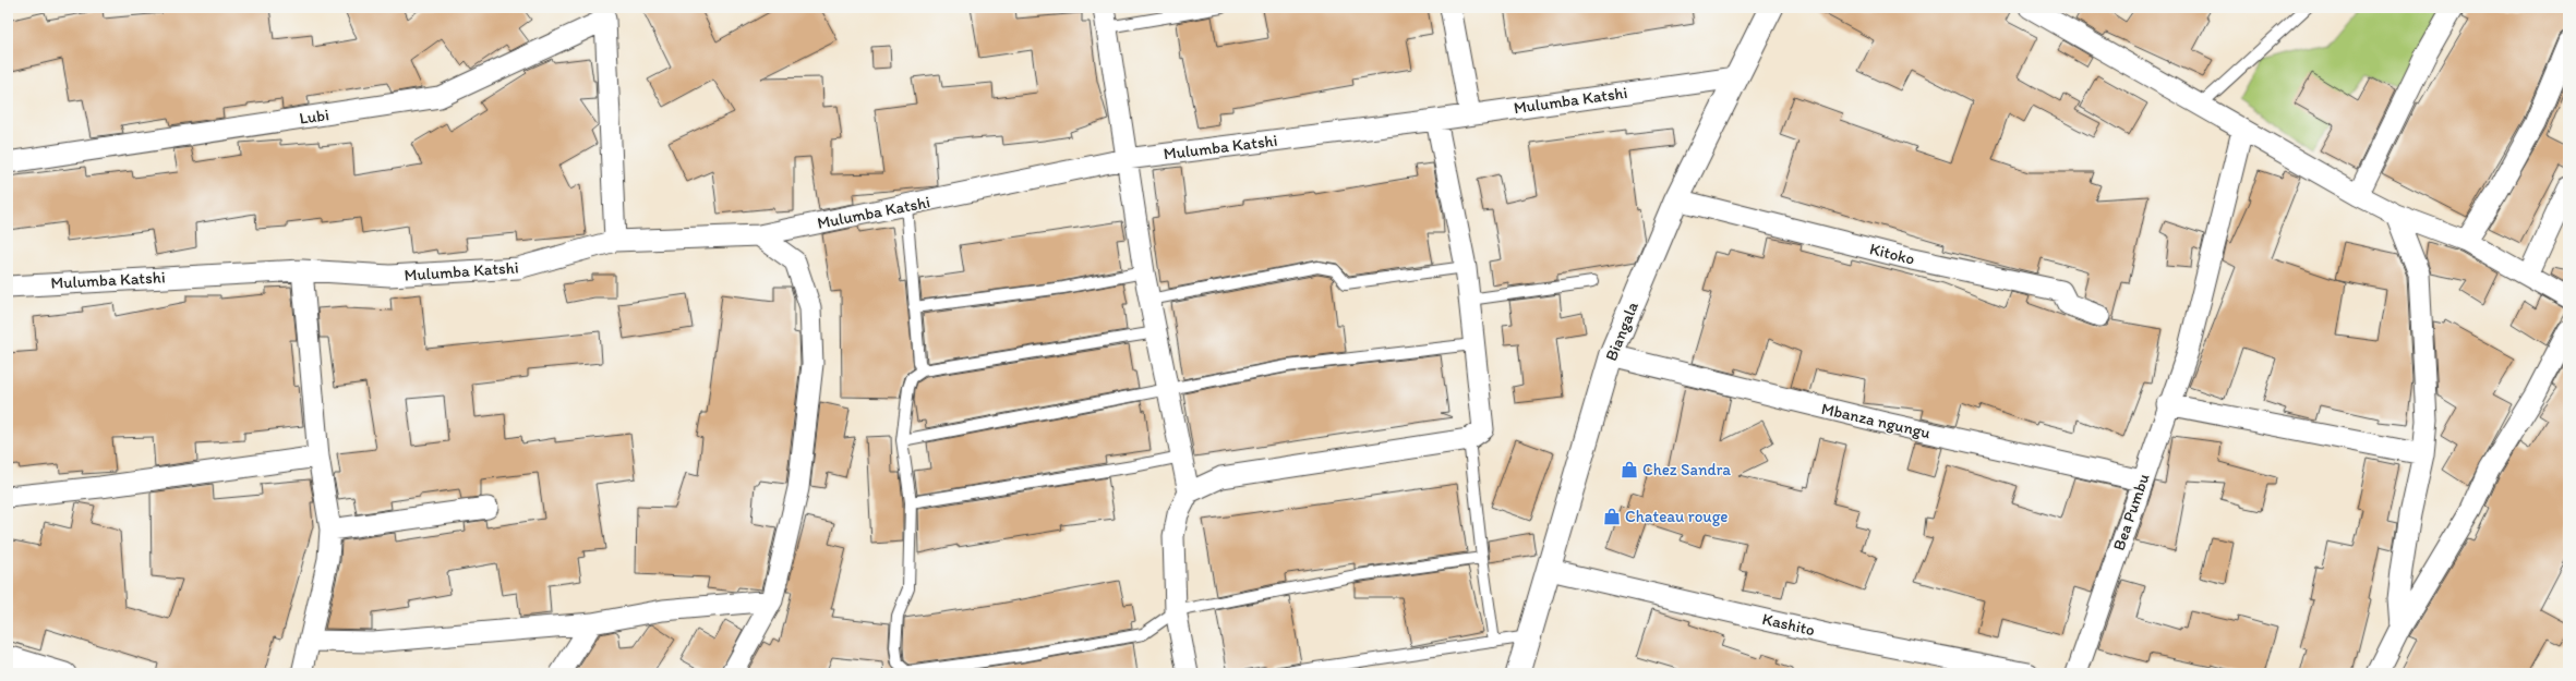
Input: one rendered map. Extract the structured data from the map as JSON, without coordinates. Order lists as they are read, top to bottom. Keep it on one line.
{"streets":{"street":["Mulumba Katshi","Lubi","Kitoko","Biangala","Mbanza ngungu","Bea Pumbu","Kashito"]},"crossings":[["Mulumba Katshi","Biangala"],["Kitoko","Biangala"],["Biangala","Mbanza ngungu"],["Biangala","Kashito"],["Mbanza ngungu","Bea Pumbu"]],"places":{"shop":["Chez Sandra","Chateau rouge"]}}
